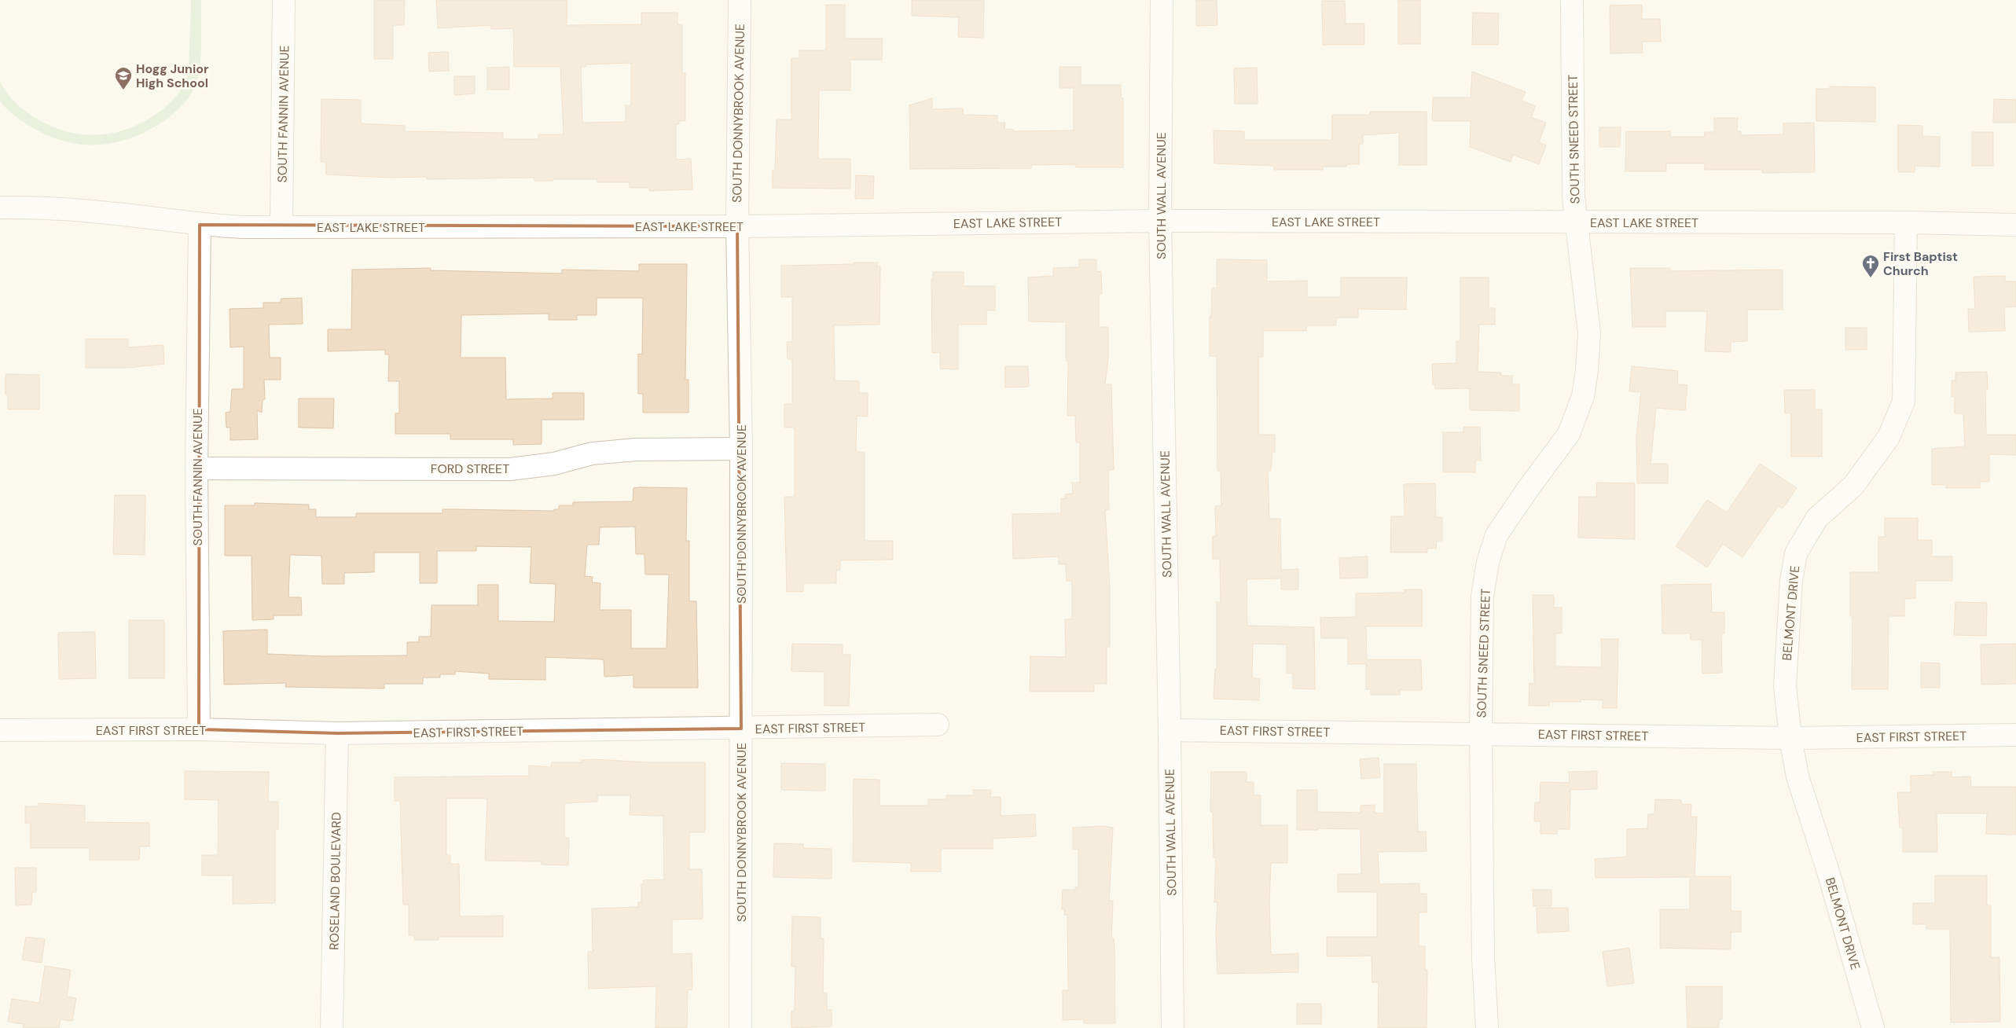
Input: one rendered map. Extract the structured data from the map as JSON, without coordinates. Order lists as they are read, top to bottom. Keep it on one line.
{"streets":{"street":["SOUTH DONNYBROOK AVENUE","SOUTH FANNIN AVENUE","SOUTH SNEED STREET","SOUTH WALL AVENUE","EAST LAKE STREET","FORD STREET","BELMONT DRIVE","EAST FIRST STREET","ROSELAND BOULEVARD"]},"crossings":[["SOUTH DONNYBROOK AVENUE","EAST LAKE STREET"],["SOUTH DONNYBROOK AVENUE","FORD STREET"],["SOUTH DONNYBROOK AVENUE","EAST FIRST STREET"],["SOUTH FANNIN AVENUE","EAST LAKE STREET"],["SOUTH FANNIN AVENUE","FORD STREET"],["SOUTH FANNIN AVENUE","EAST FIRST STREET"],["SOUTH SNEED STREET","EAST LAKE STREET"],["SOUTH SNEED STREET","EAST FIRST STREET"],["SOUTH WALL AVENUE","EAST LAKE STREET"],["SOUTH WALL AVENUE","EAST FIRST STREET"],["EAST LAKE STREET","BELMONT DRIVE"],["BELMONT DRIVE","EAST FIRST STREET"],["EAST FIRST STREET","ROSELAND BOULEVARD"]],"places":{"school or university":["Hogg Junior High School"],"church":["First Baptist Church"]}}
